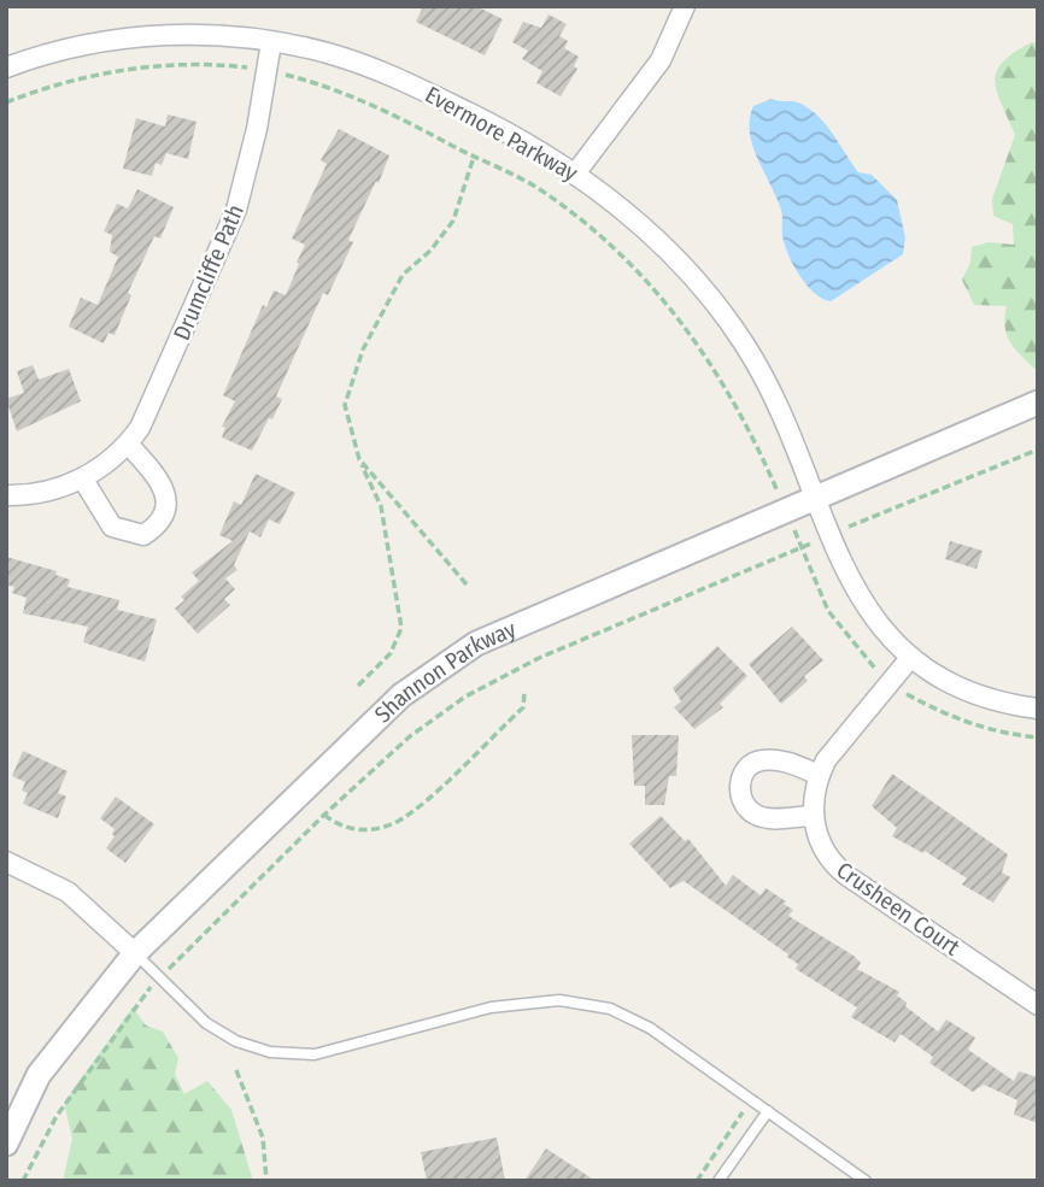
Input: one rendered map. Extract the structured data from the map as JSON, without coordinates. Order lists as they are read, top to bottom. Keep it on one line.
{"streets":{"street":["Evermore Parkway","Drumcliffe Path","Shannon Parkway","Crusheen Court"]},"crossings":[["Evermore Parkway","Drumcliffe Path"],["Evermore Parkway","Shannon Parkway"],["Evermore Parkway","Crusheen Court"]]}
